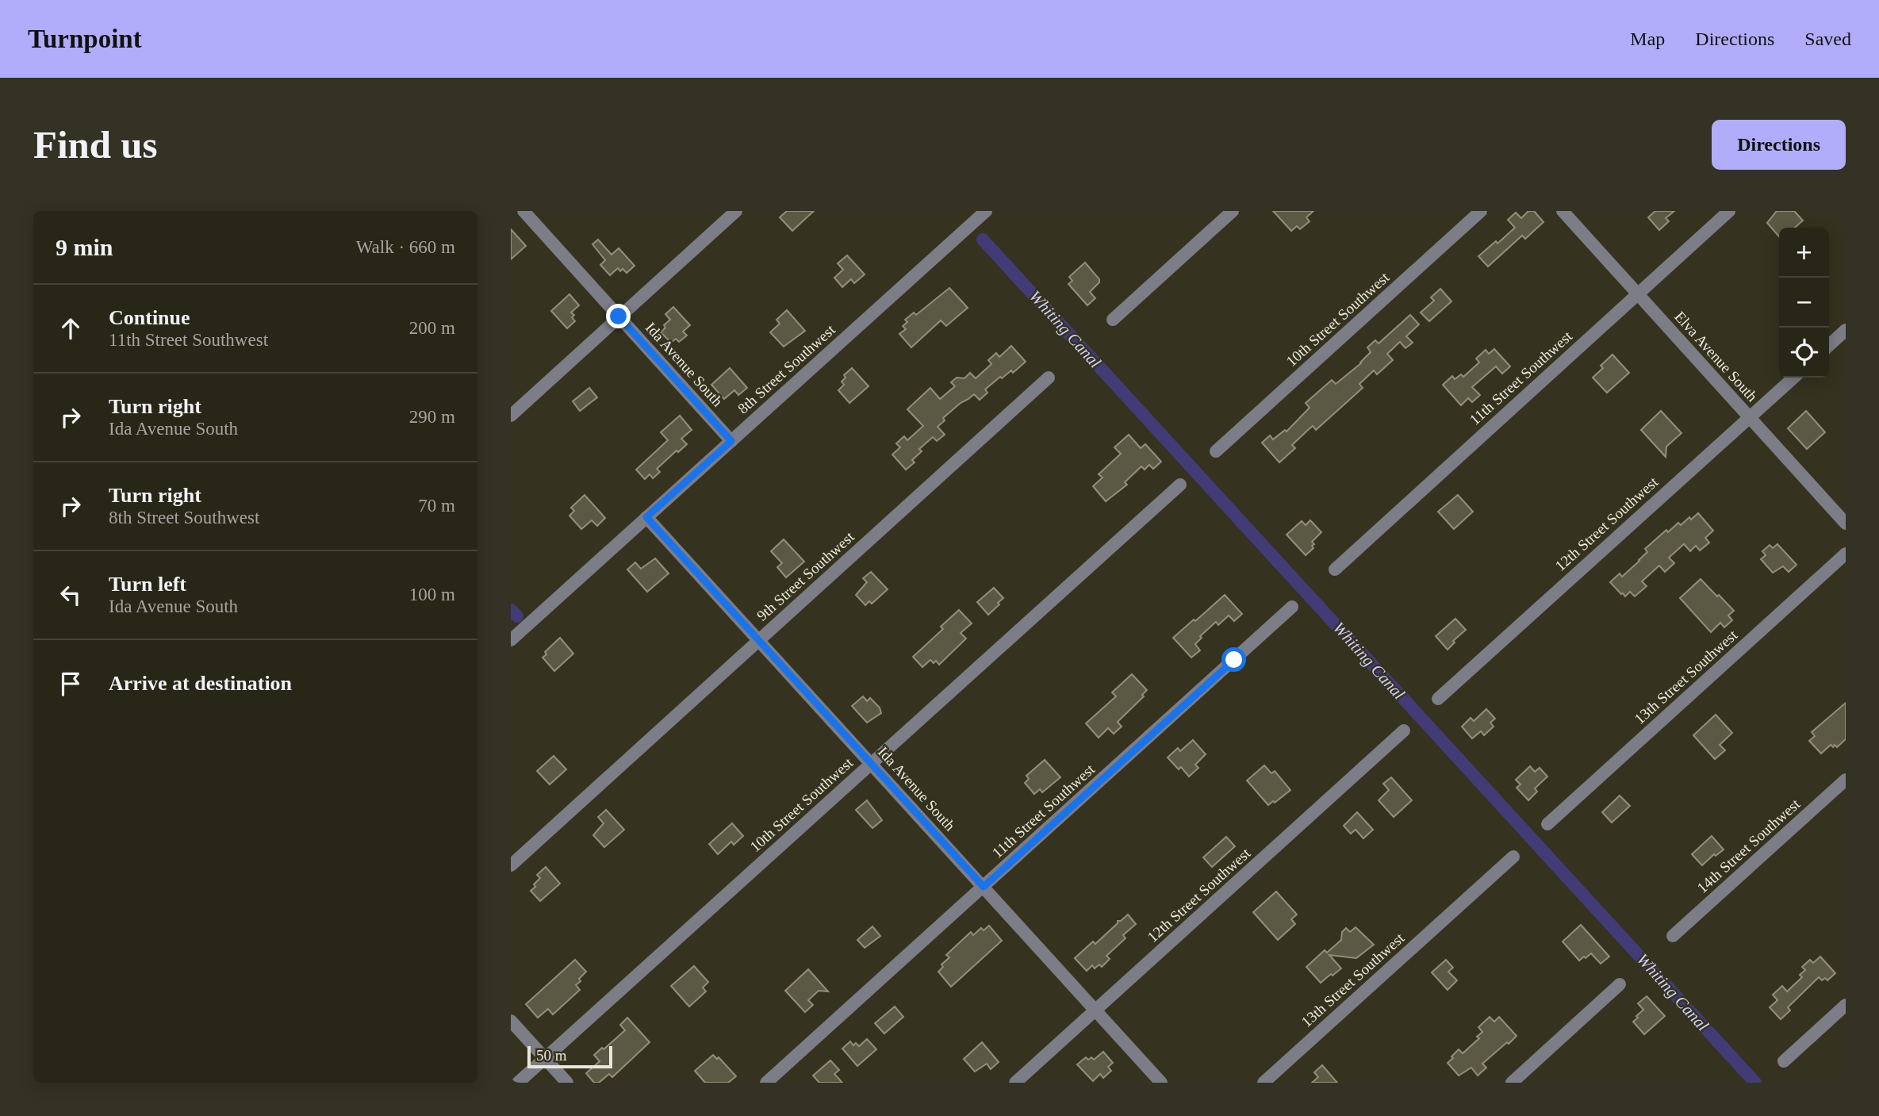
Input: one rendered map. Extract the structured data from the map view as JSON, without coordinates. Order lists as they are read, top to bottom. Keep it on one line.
{"streets":{"street":["10th Street Southwest","Elva Avenue South","Ida Avenue South","8th Street Southwest","11th Street Southwest","12th Street Southwest","9th Street Southwest","13th Street Southwest","14th Street Southwest"]},"crossings":[["10th Street Southwest","Ida Avenue South"],["Elva Avenue South","11th Street Southwest"],["Elva Avenue South","12th Street Southwest"],["Ida Avenue South","8th Street Southwest"],["Ida Avenue South","11th Street Southwest"],["Ida Avenue South","12th Street Southwest"],["Ida Avenue South","9th Street Southwest"]],"water":["Whiting Canal"],"scale_bar":"50 m","page":{"header":"Turnpoint","nav":["Map","Directions","Saved"],"buttons":"Directions","title":"Find us","heading":["9 min","Walk · 660 m"],"map_buttons":["+","−"],"list":[["Continue","11th Street Southwest","200 m"],["Turn right","Ida Avenue South","290 m"],["Turn right","8th Street Southwest","70 m"],["Turn left","Ida Avenue South","100 m"],"Arrive at destination"],"scale":"50 m"}}
